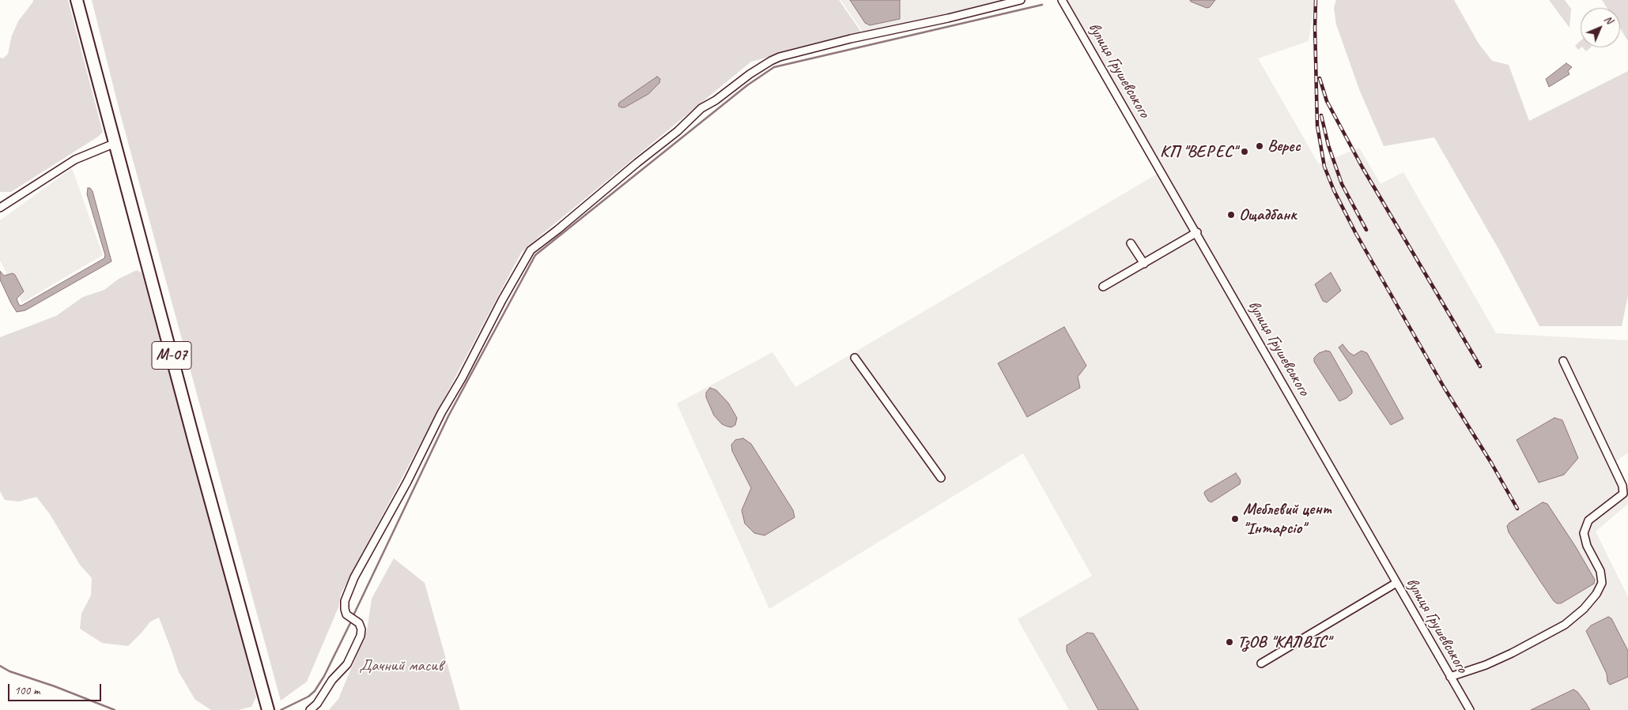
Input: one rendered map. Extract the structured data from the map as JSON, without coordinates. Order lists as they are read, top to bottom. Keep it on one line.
{"streets":{"highway":["М-07"],"street":["вулиця Грушевського"]},"parks":["Дачний масив"],"places":["Верес","КП \"ВЕРЕС\"","Ощадбанк","Меблевий цент \"Інтарсіо\"","ТзОВ \"КАЛВІС\""],"scale_bar":"100 m","north":"top right"}
